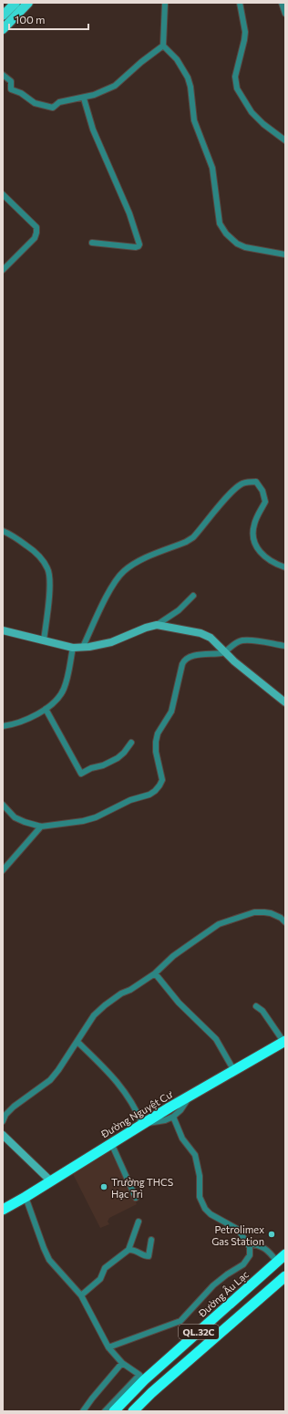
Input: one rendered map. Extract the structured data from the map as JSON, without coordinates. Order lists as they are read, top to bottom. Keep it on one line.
{"streets":{"highway":["Đường Nguyệt Cư","Đường Âu Lạc","QL.32C"]},"places":["Trường THCS Hạc Trì","Petrolimex Gas Station"],"scale_bar":"100 m"}
